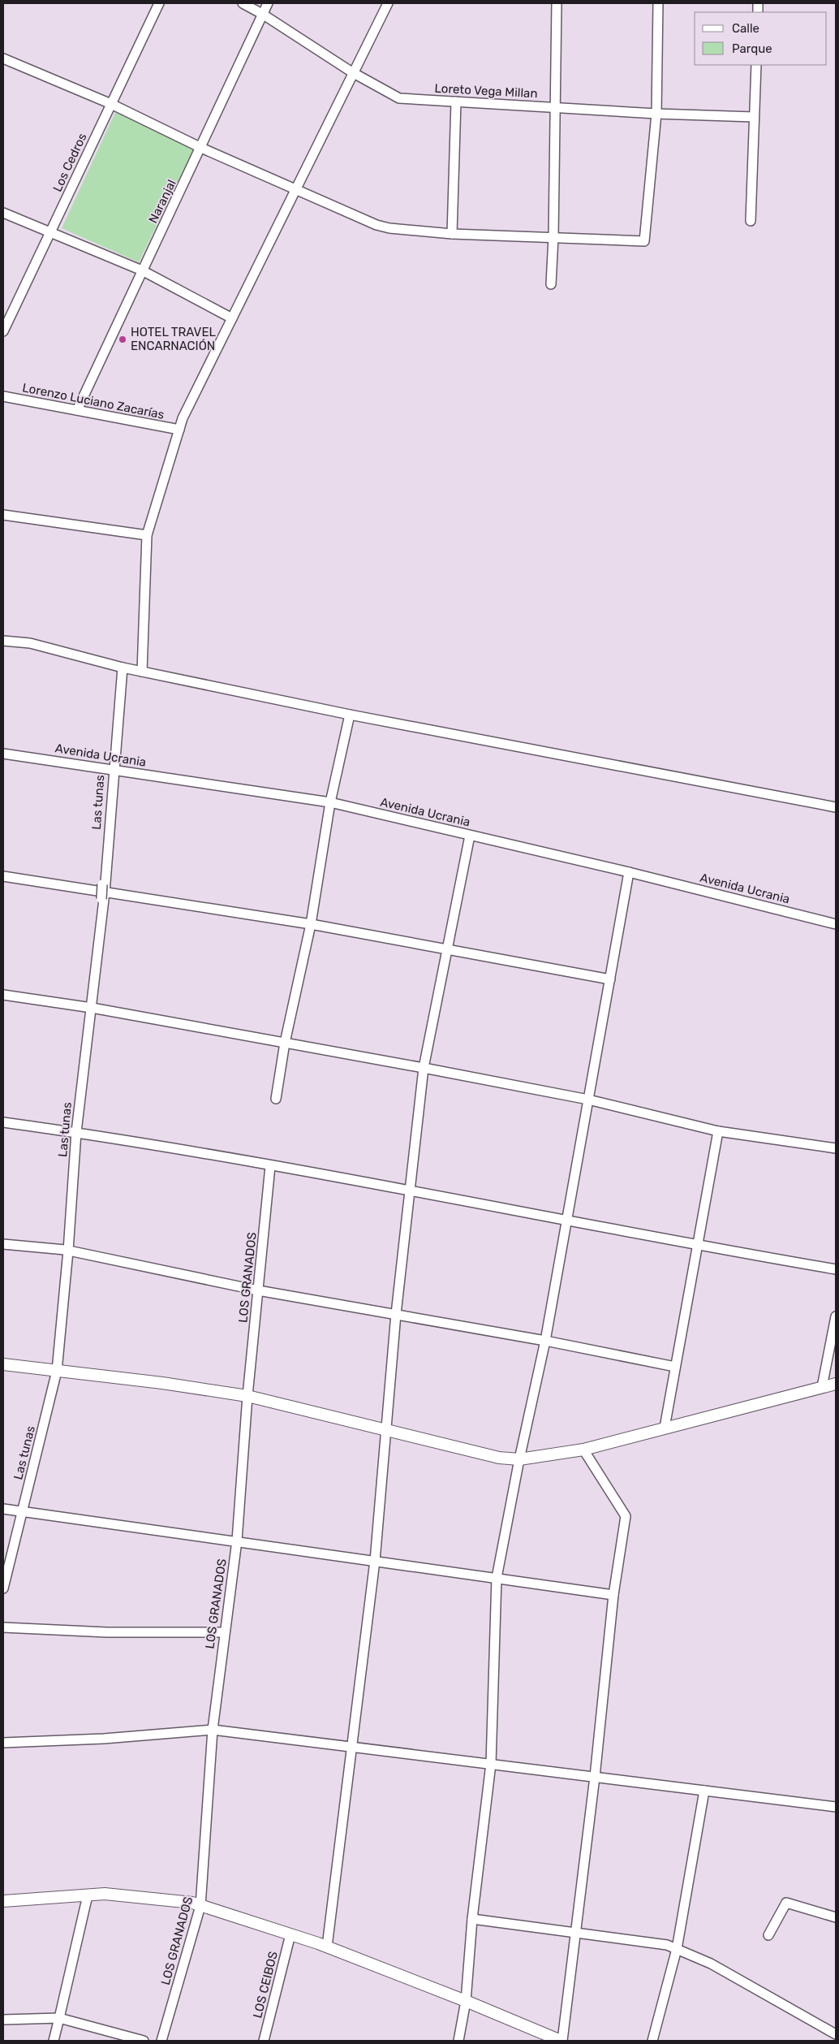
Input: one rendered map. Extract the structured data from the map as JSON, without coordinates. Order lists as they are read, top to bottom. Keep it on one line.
{"streets":{"street":["Loreto Vega Millan","Los Cedros","Naranjal","Lorenzo Luciano Zacarías","Avenida Ucrania","Las tunas","LOS GRANADOS","LOS CEIBOS"]},"crossings":[["Loreto Vega Millan","Naranjal"],["Naranjal","Lorenzo Luciano Zacarías"],["Avenida Ucrania","Las tunas"]],"places":["HOTEL TRAVEL ENCARNACIÓN"],"legend":["Calle","Parque"]}
